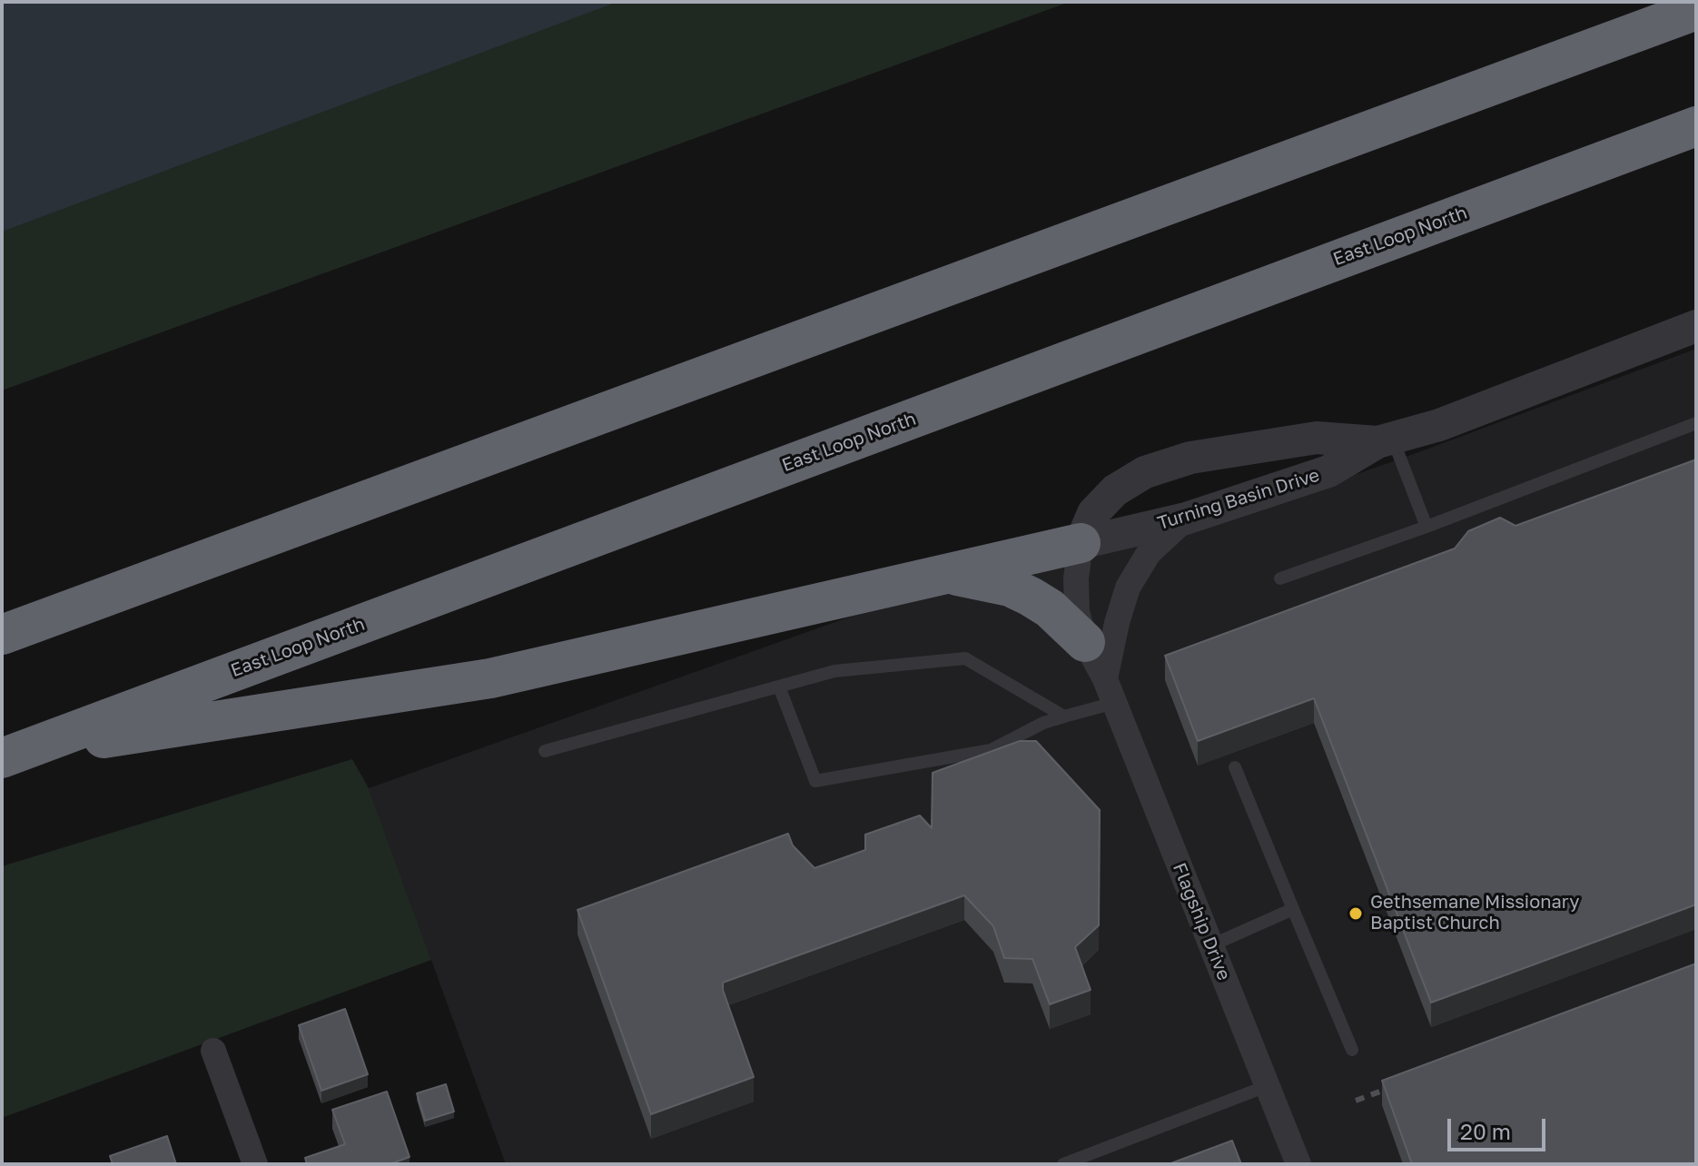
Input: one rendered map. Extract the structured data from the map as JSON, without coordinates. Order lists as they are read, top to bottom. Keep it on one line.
{"streets":{"highway":["East Loop North"],"street":["Turning Basin Drive","Flagship Drive"]},"crossings":[["Turning Basin Drive","Flagship Drive"]],"places":["Gethsemane Missionary Baptist Church"],"scale_bar":"20 m"}
